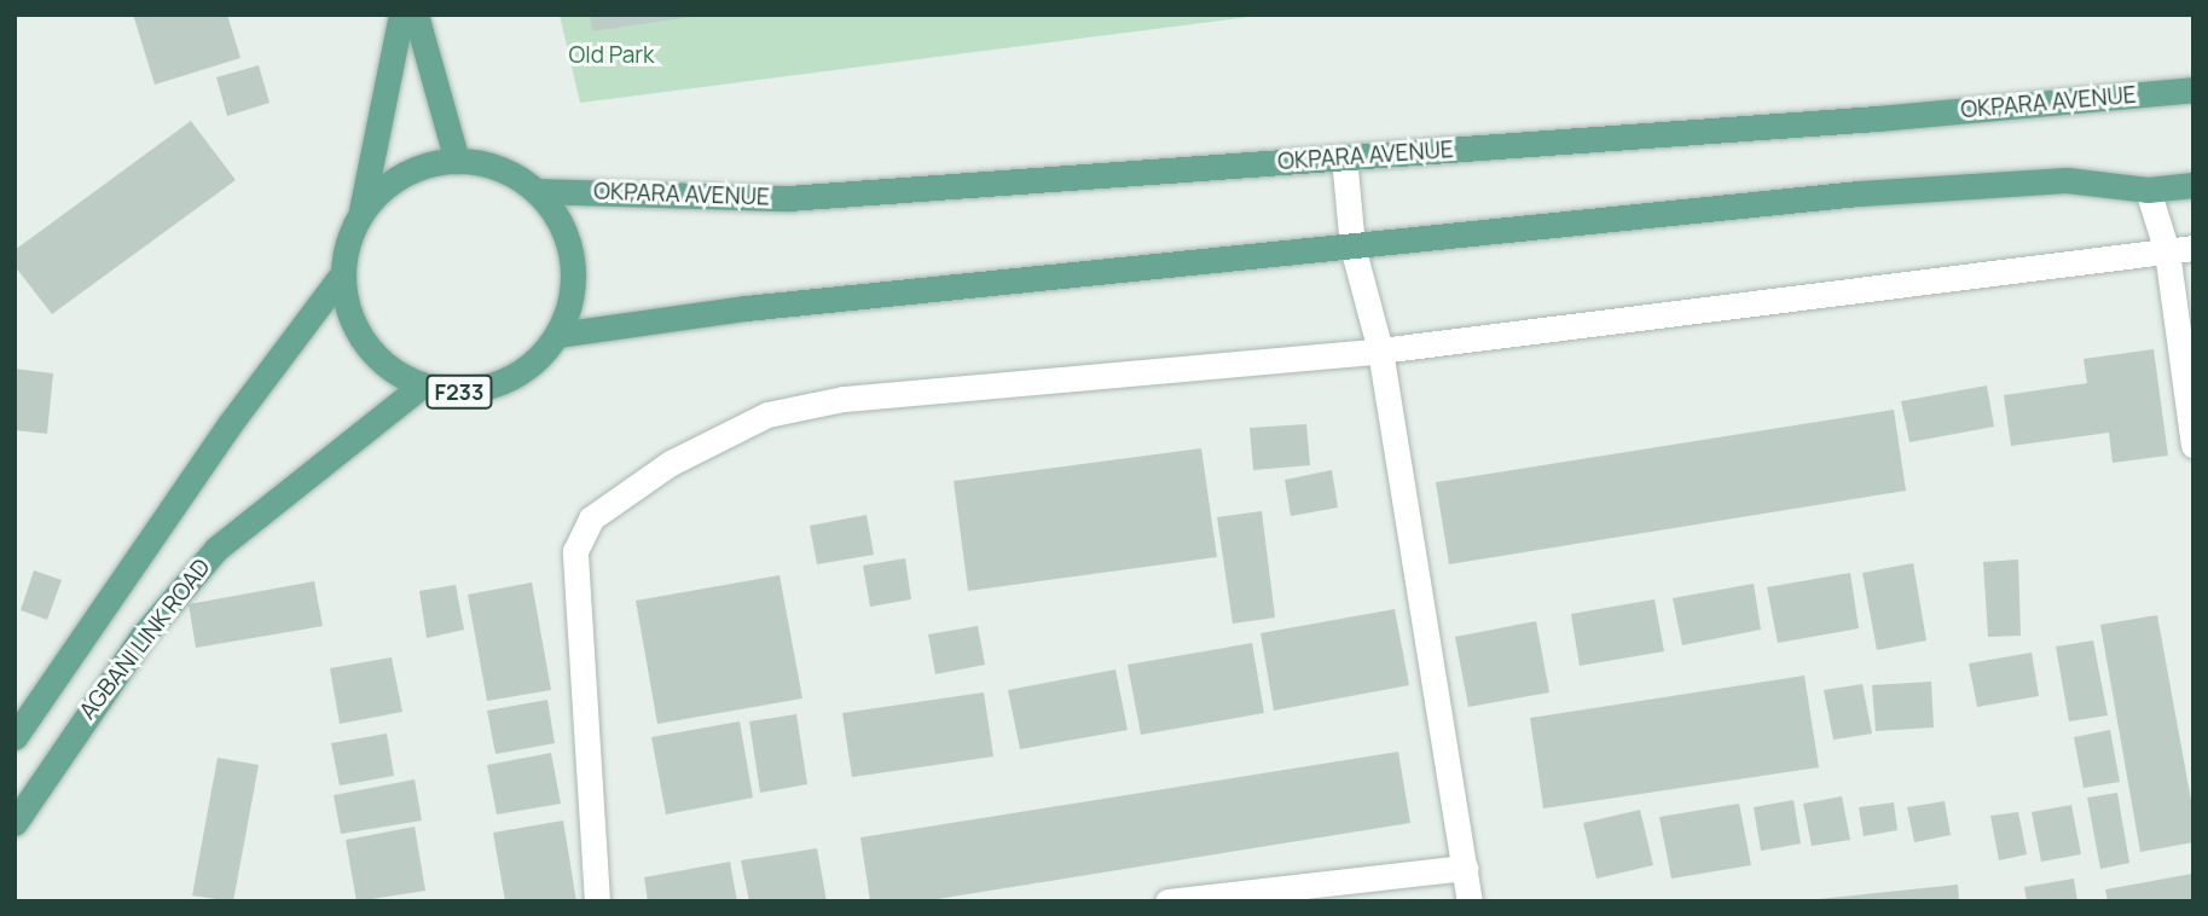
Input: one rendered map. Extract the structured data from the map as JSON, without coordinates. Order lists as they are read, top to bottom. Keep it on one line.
{"streets":{"main road":["OKPARA AVENUE","F233","AGBANI LINK ROAD"]},"crossings":[["OKPARA AVENUE","F233"],["OKPARA AVENUE","AGBANI LINK ROAD"],["F233","AGBANI LINK ROAD"]],"parks":["Old Park"]}
